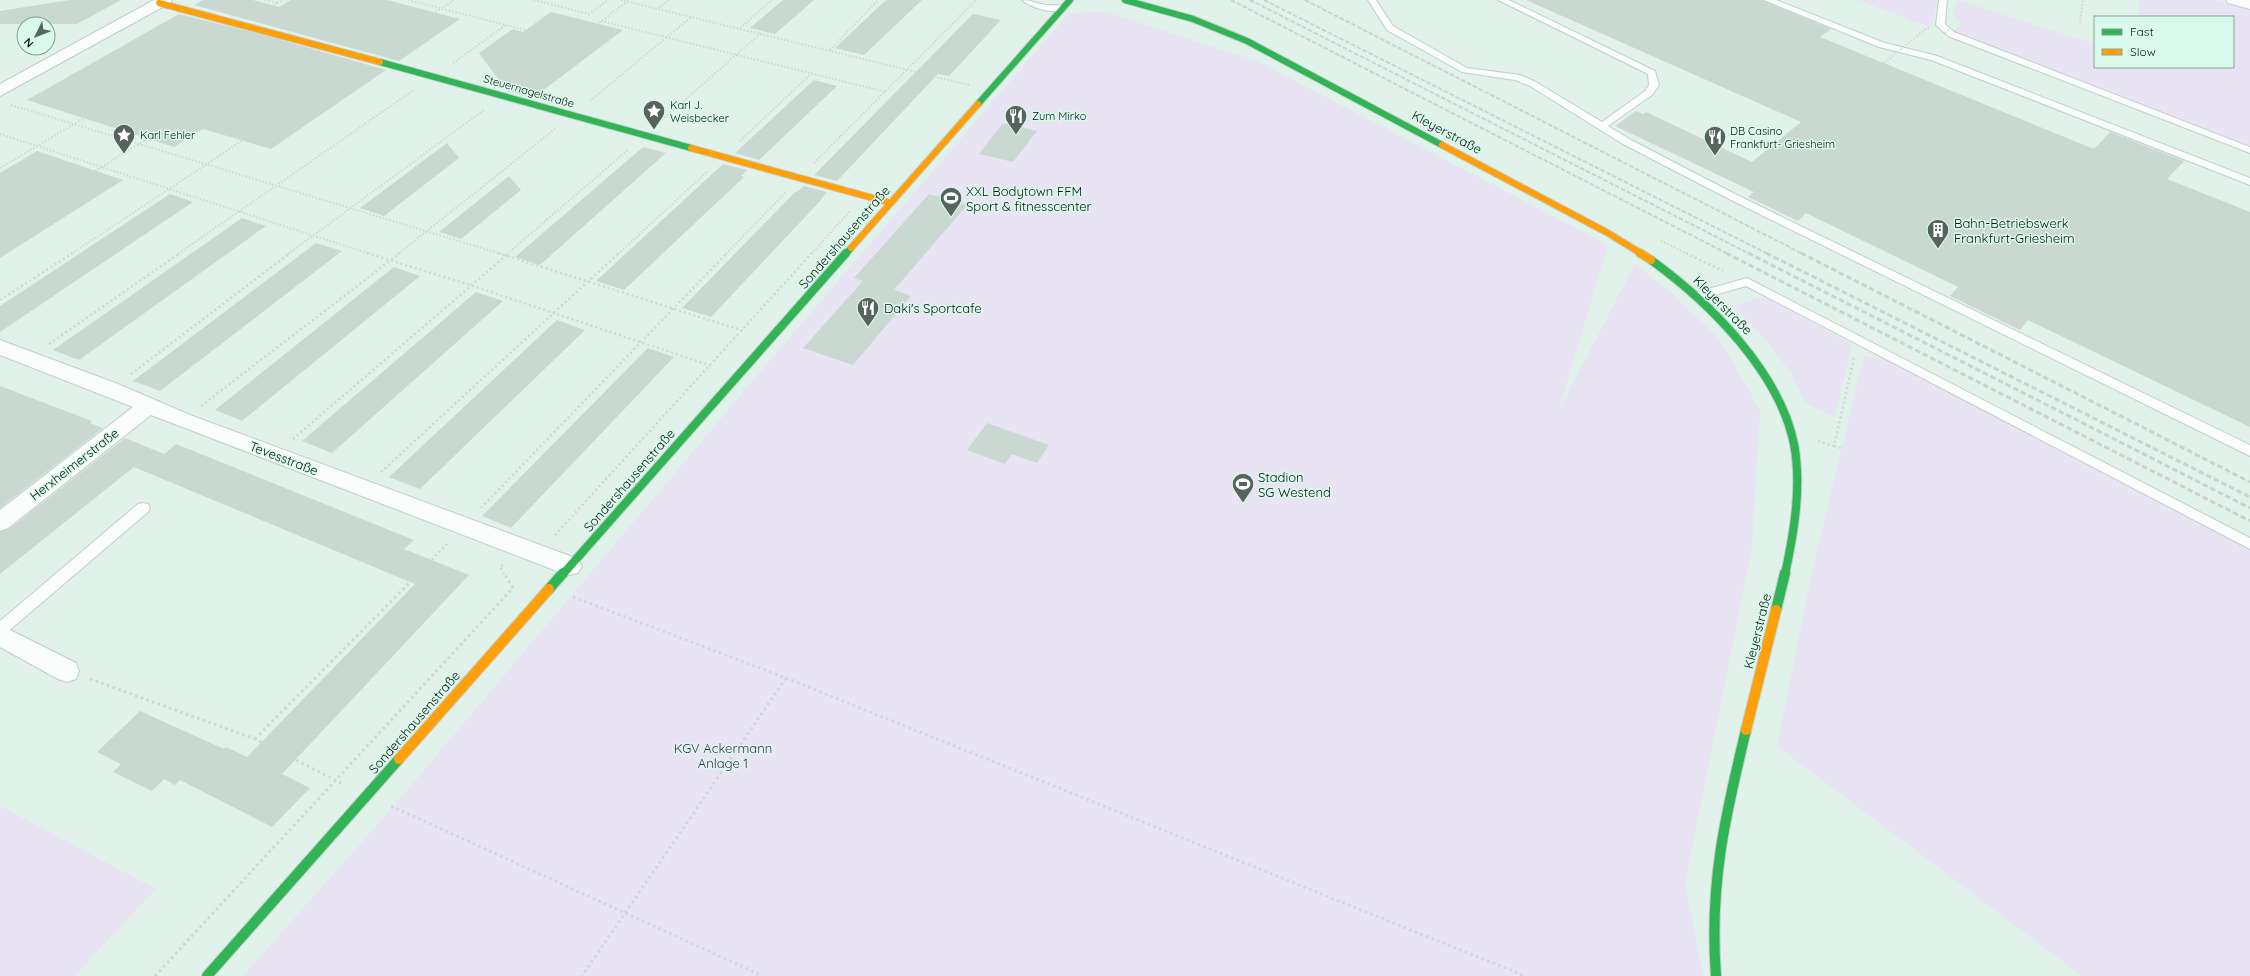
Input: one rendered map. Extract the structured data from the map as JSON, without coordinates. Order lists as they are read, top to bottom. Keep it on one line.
{"streets":{"street":["Steuernagelstraße","Kleyerstraße","Sondershausenstraße","Tevesstraße","Herxheimerstraße"]},"crossings":[["Steuernagelstraße","Sondershausenstraße"],["Sondershausenstraße","Tevesstraße"],["Tevesstraße","Herxheimerstraße"]],"parks":["KGV Ackermann Anlage 1"],"places":{"place":["Karl J. Weisbecker","Karl Fehler"],"restaurant":["Zum Mirko","DB Casino Frankfurt- Griesheim","Daki's Sportcafe"],"sports":["XXL Bodytown FFM Sport & fitnesscenter","Stadion SG Westend"],"building":["Bahn-Betriebswerk Frankfurt-Griesheim"]},"legend":["Fast","Slow"],"north":"bottom left"}
